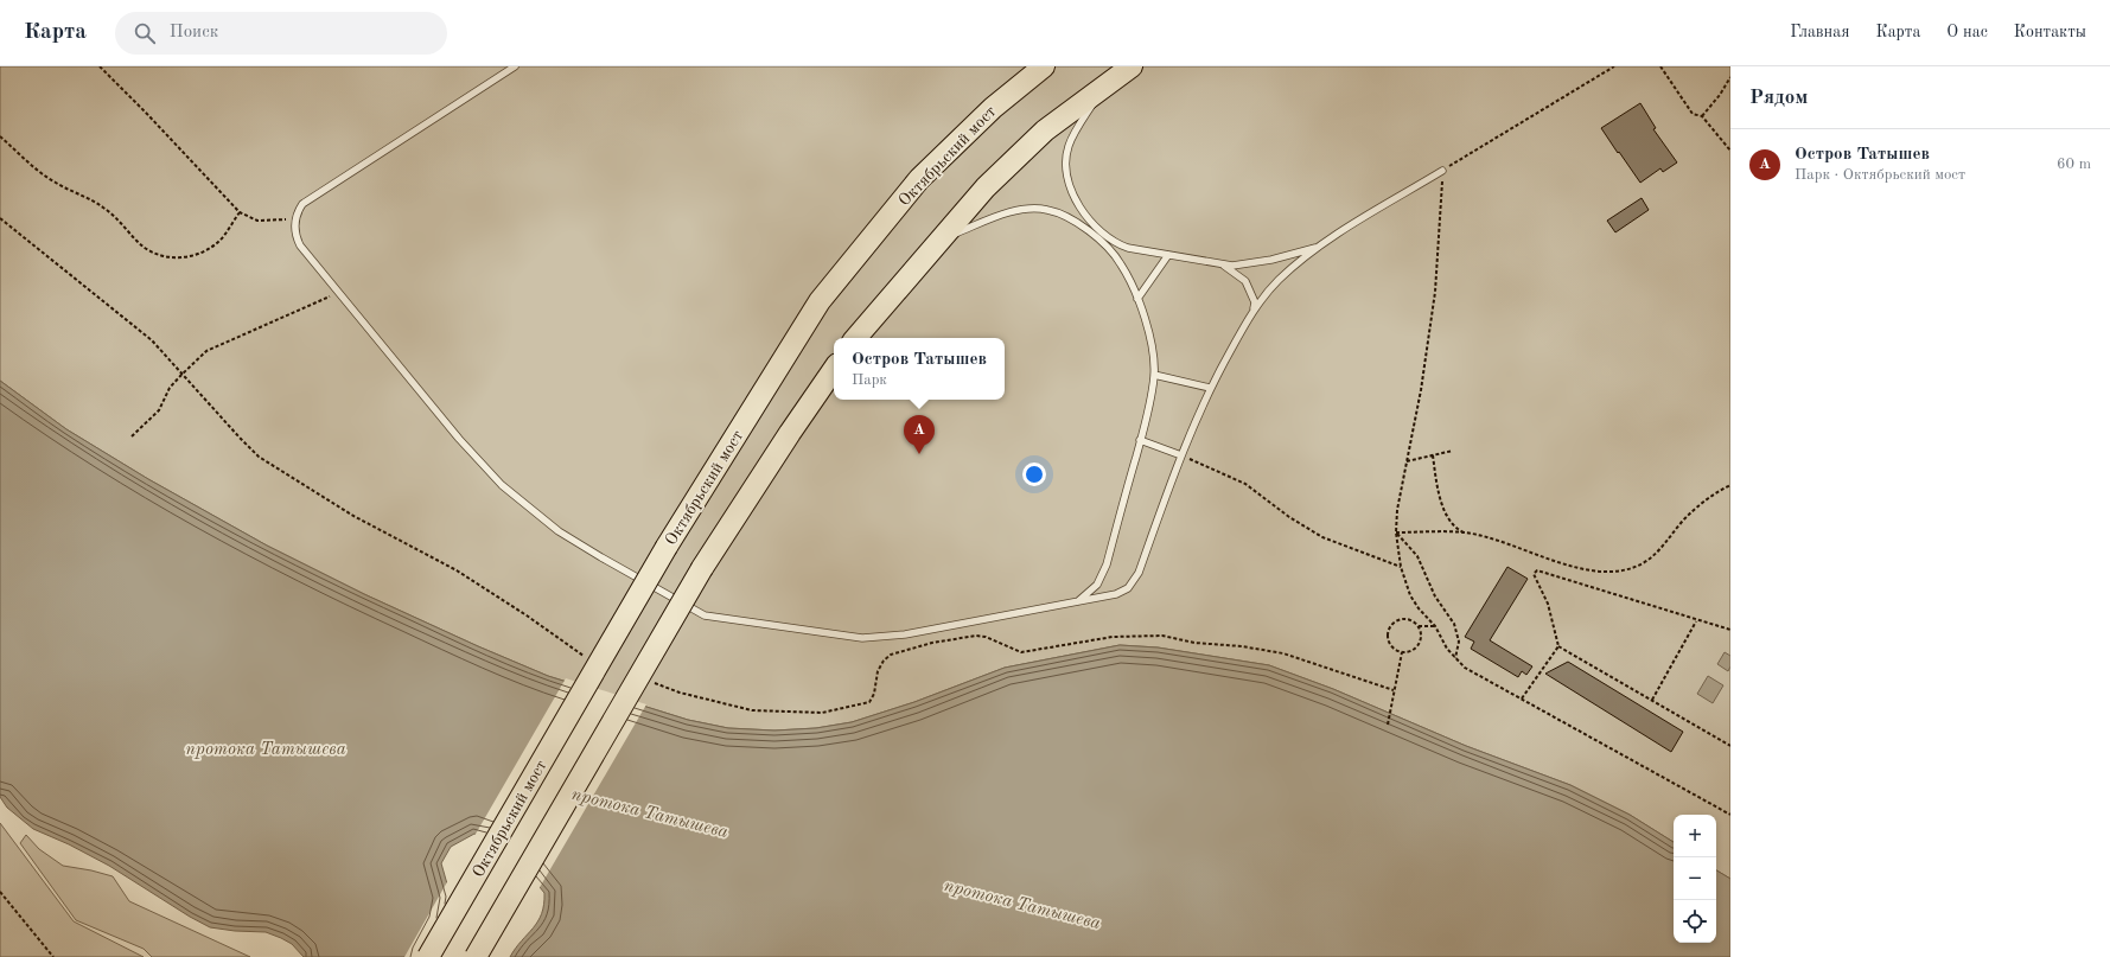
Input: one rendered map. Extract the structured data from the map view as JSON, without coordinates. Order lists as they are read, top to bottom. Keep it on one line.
{"streets":{"main road":["Октябрьский мост"]},"water":["протока Татышева"],"page":{"header":"Карта","search":"Поиск","nav":["Главная","Карта","О нас","Контакты"],"heading":"Рядом","list":[{"mark":"A","name":"Остров Татышев","note":"Парк · Октябрьский мост","value":"60 m"}],"popup":["Остров Татышев","Парк"],"pins":"A","map_buttons":["+","−"]}}
